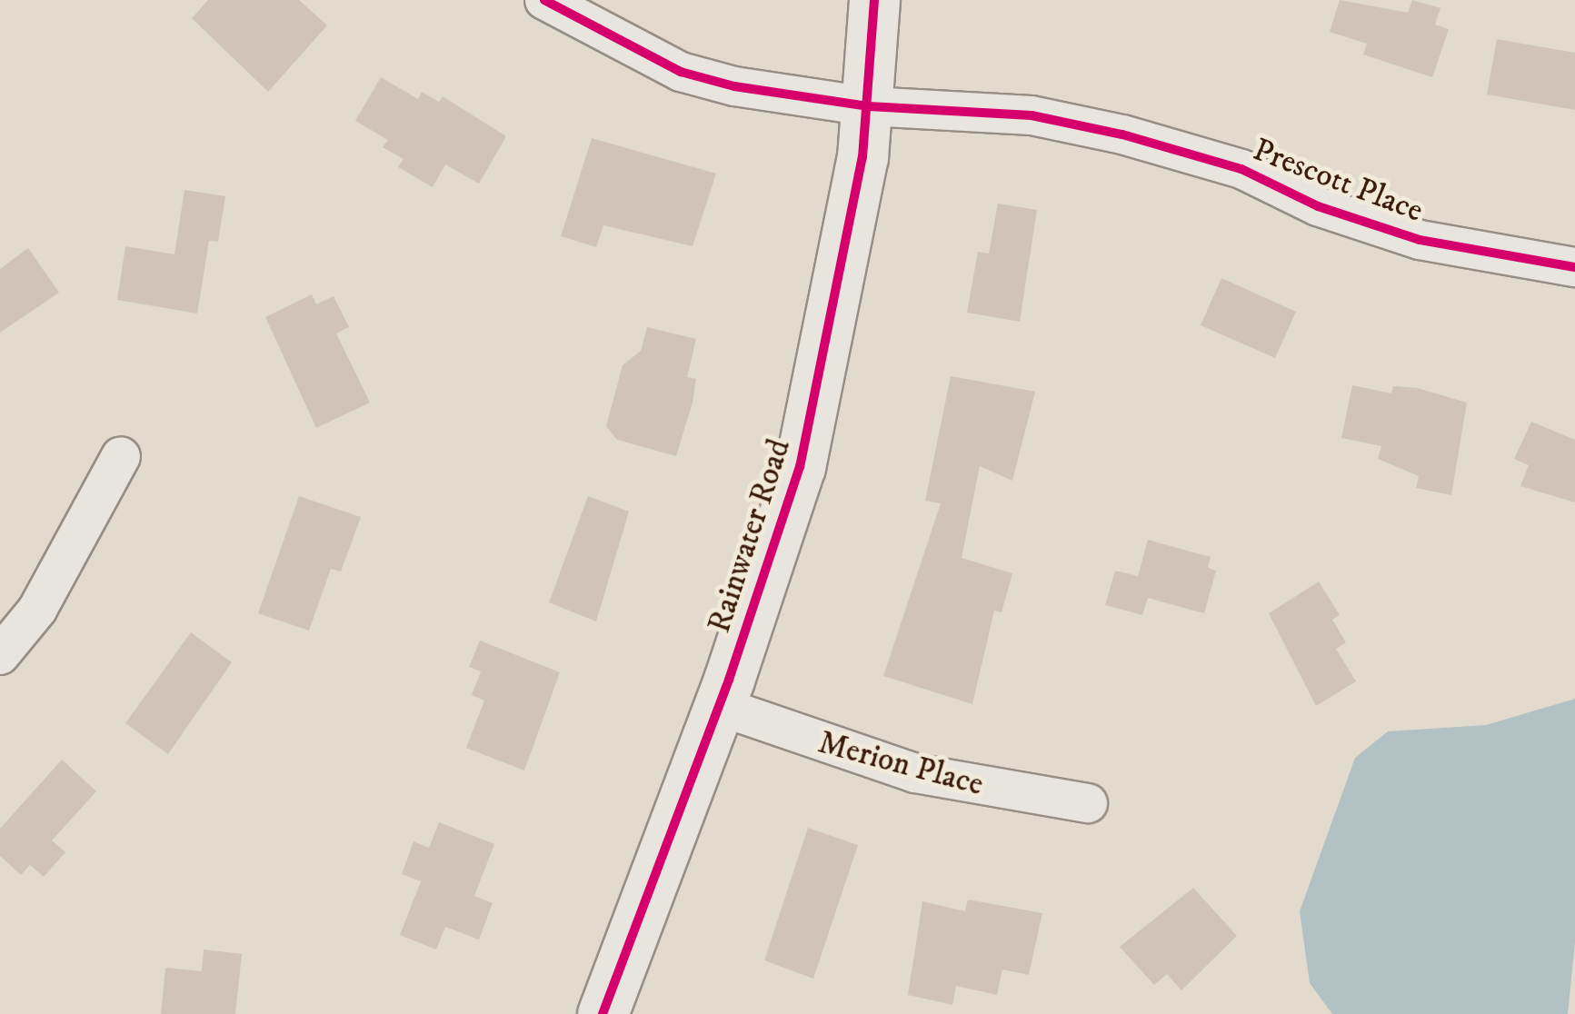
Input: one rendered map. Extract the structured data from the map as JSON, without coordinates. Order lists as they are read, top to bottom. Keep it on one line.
{"streets":{"street":["Prescott Place","Rainwater Road","Merion Place"]},"crossings":[["Prescott Place","Rainwater Road"],["Rainwater Road","Merion Place"]]}
